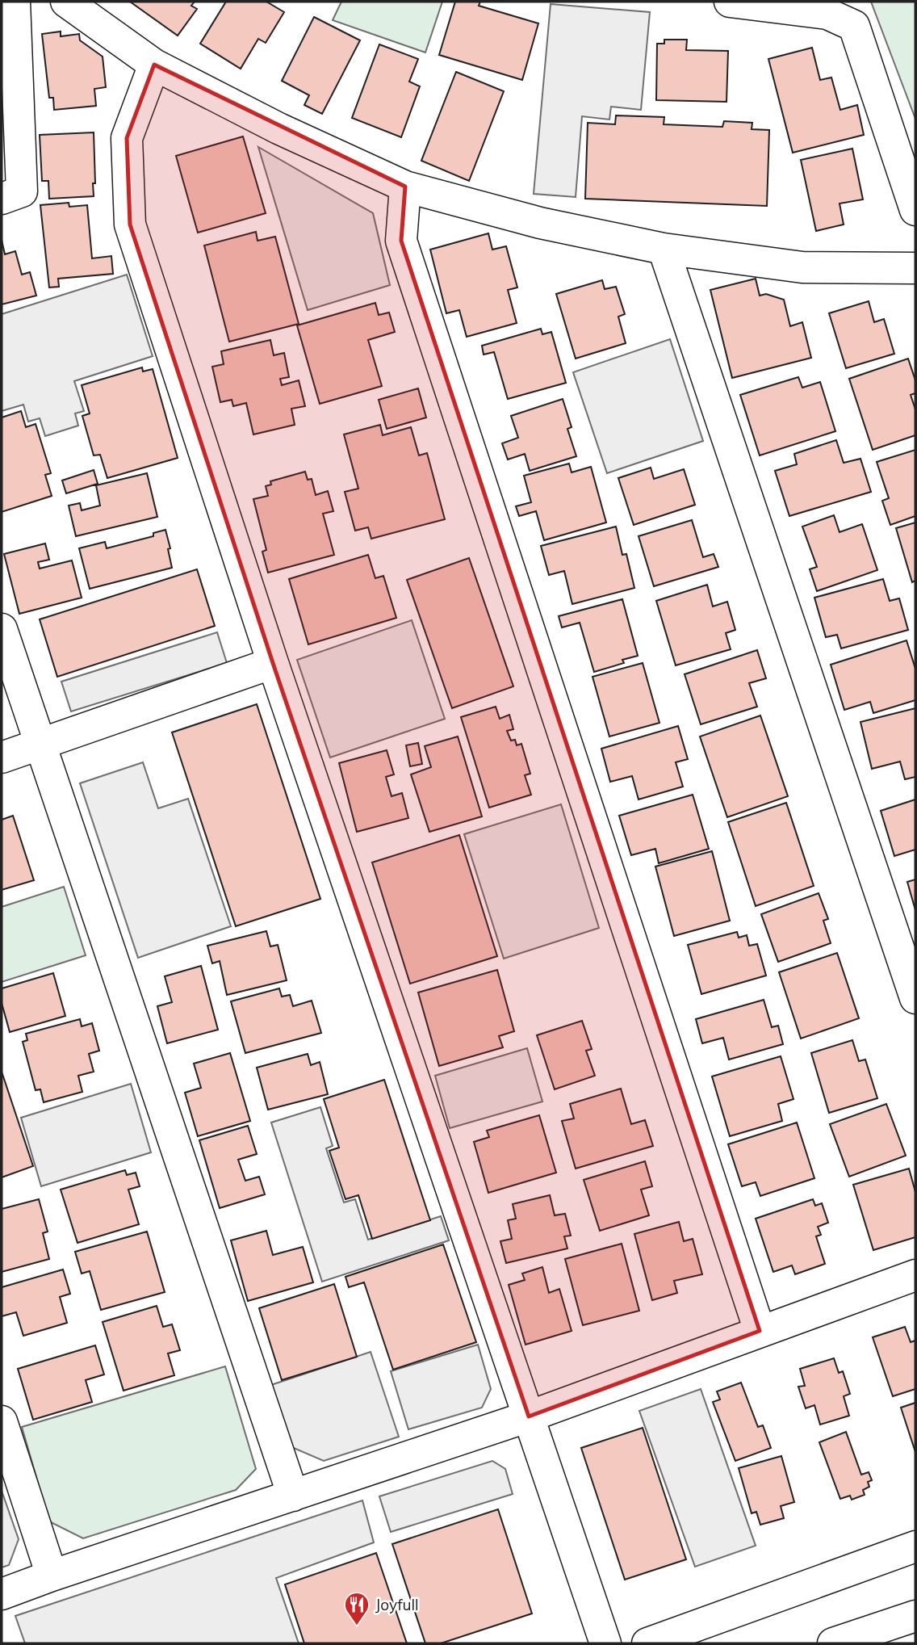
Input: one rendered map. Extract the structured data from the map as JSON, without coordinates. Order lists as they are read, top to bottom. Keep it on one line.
{"places":{"restaurant":["Joyfull"]}}
